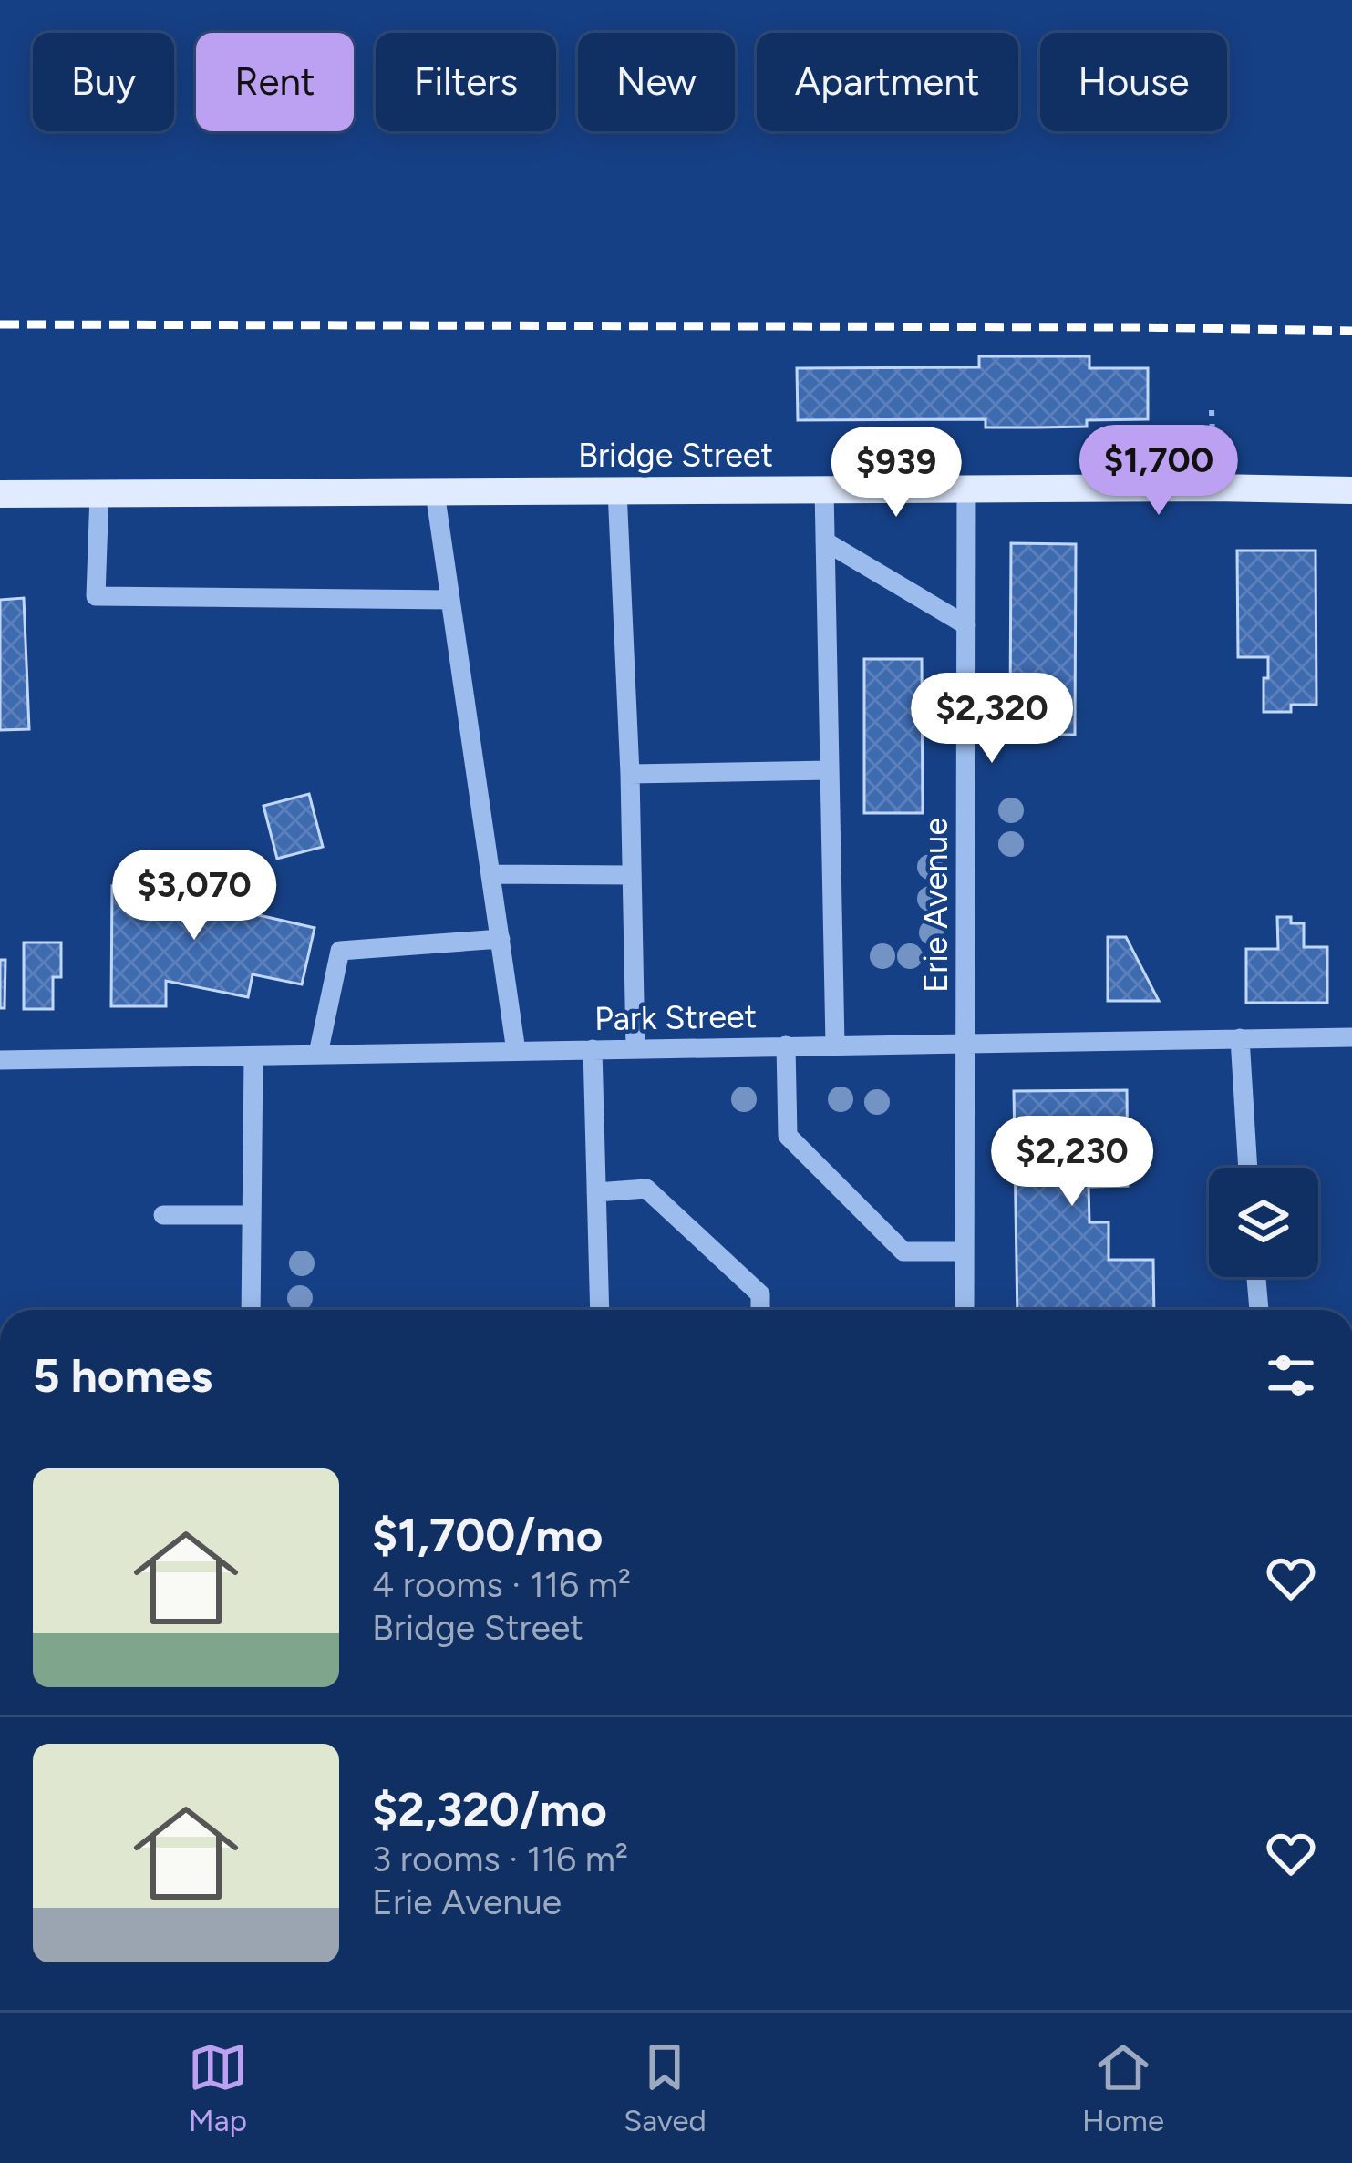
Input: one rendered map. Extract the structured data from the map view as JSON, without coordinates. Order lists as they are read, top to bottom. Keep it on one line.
{"streets":{"main road":["Bridge Street"],"street":["Erie Avenue","Park Street"]},"crossings":[["Bridge Street","Erie Avenue"],["Erie Avenue","Park Street"]],"page":{"chip":["Buy","Rent","Filters","New","Apartment","House"],"price":["$1,700","$939","$2,320","$3,070","$2,230"],"heading":"5 homes","list":[{"name":"$1,700/mo","note":"4 rooms · 116 m² · Bridge Street"},{"name":"$2,320/mo","note":"3 rooms · 116 m² · Erie Avenue"}],"tabs":["Map","Saved","Home"]}}
